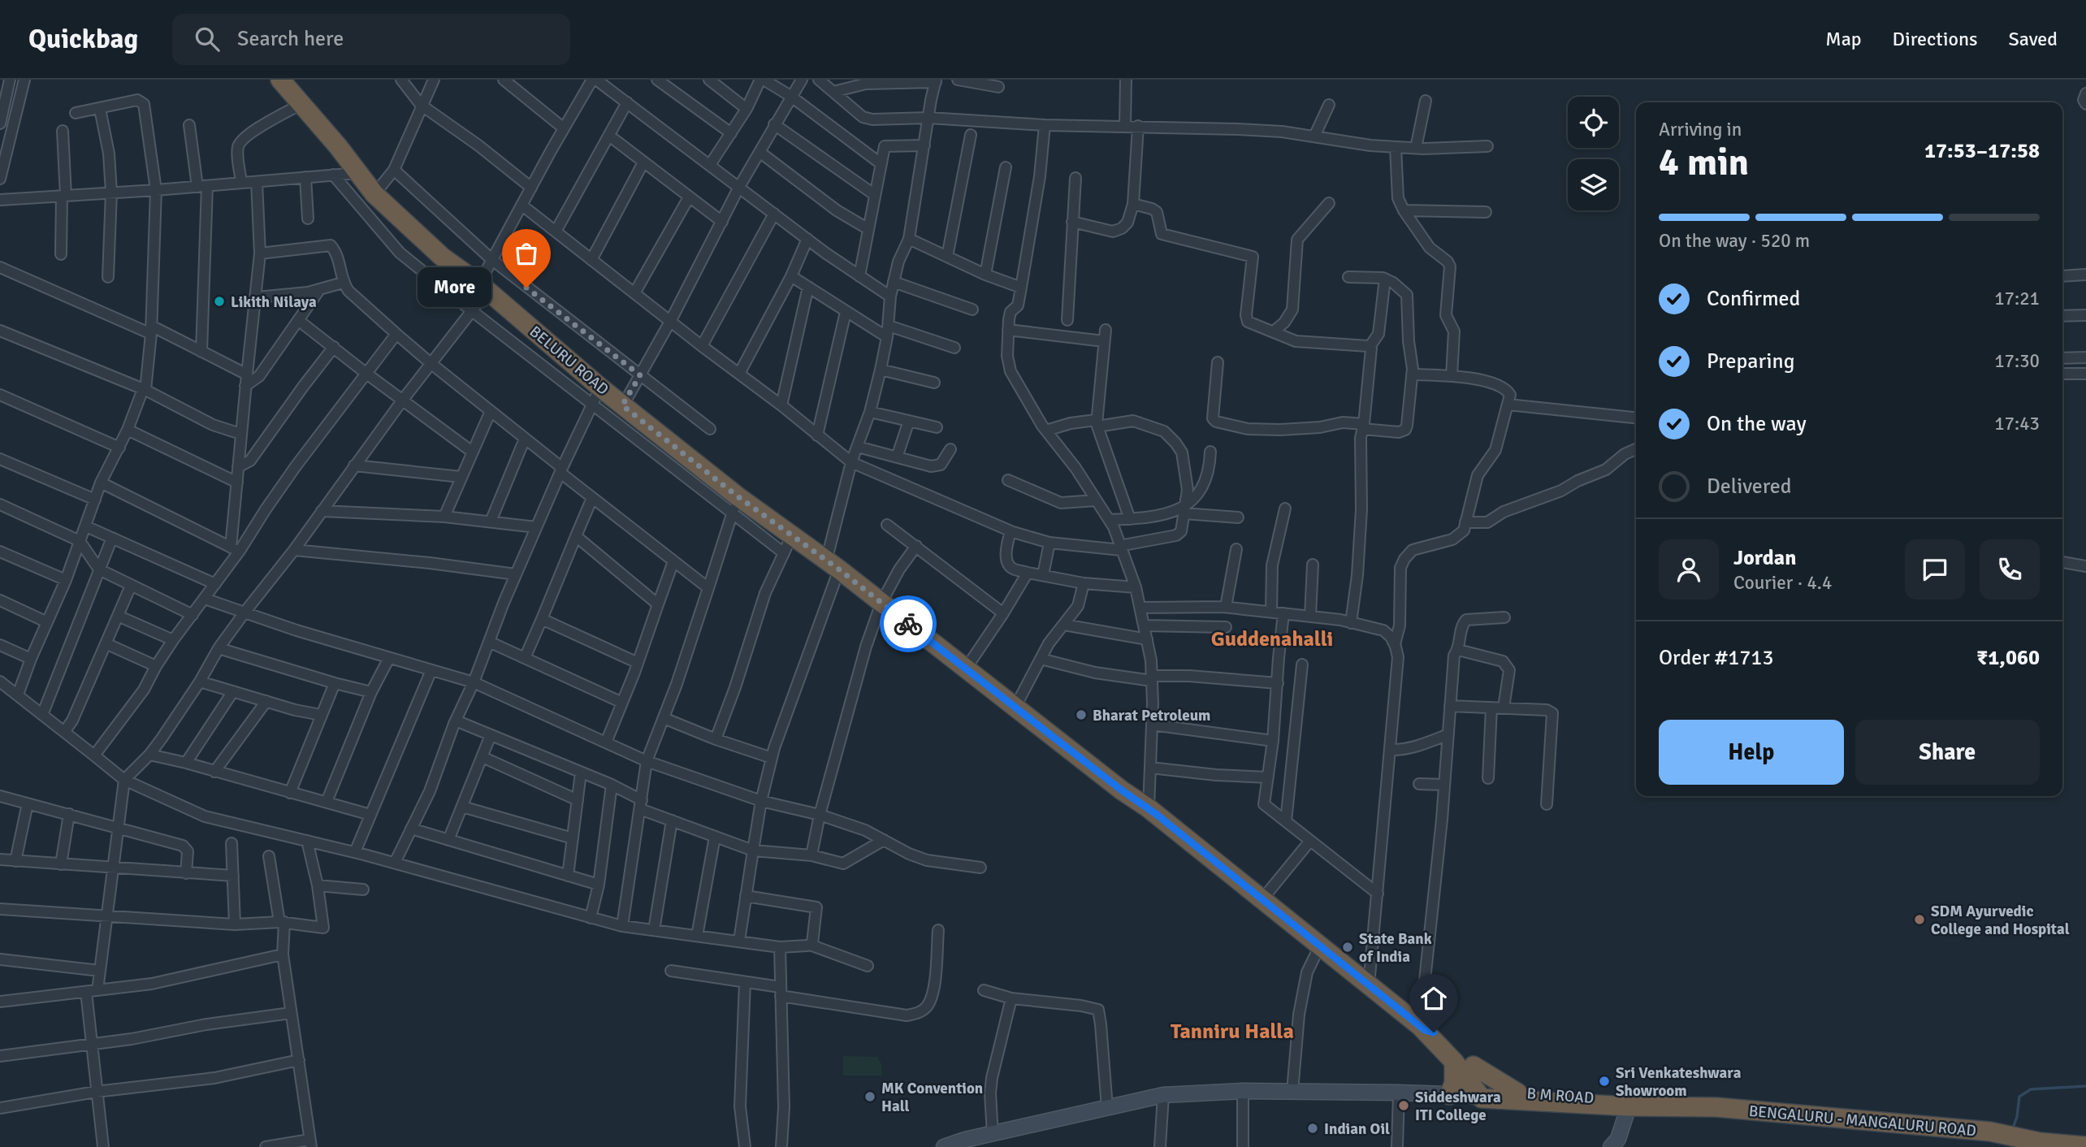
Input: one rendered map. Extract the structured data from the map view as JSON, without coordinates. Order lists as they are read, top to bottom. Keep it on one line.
{"streets":{"highway":["BELURU ROAD","B M ROAD","BENGALURU - MANGALURU ROAD"]},"crossings":[["BELURU ROAD","B M ROAD"],["BELURU ROAD","BENGALURU - MANGALURU ROAD"],["B M ROAD","BENGALURU - MANGALURU ROAD"]],"districts":["Guddenahalli","Tanniru Halla"],"places":["More","Likith Nilaya","Bharat Petroleum","SDM Ayurvedic College and Hospital","State Bank of India","Sri Venkateshwara Showroom","MK Convention Hall","Siddeshwara ITI College","Indian Oil"],"page":{"header":"Quickbag","search":"Search here","nav":["Map","Directions","Saved"],"heading":["4 min","Arriving in","17:53–17:58"],"panel":["Jordan","Courier · 4.4","Order #1713","₹1,060"],"bar":"On the way · 520 m","bubble":"More","list":[["Confirmed","17:21"],["Preparing","17:30"],["On the way","17:43"],"Delivered"],"buttons":["Help","Share"]}}
